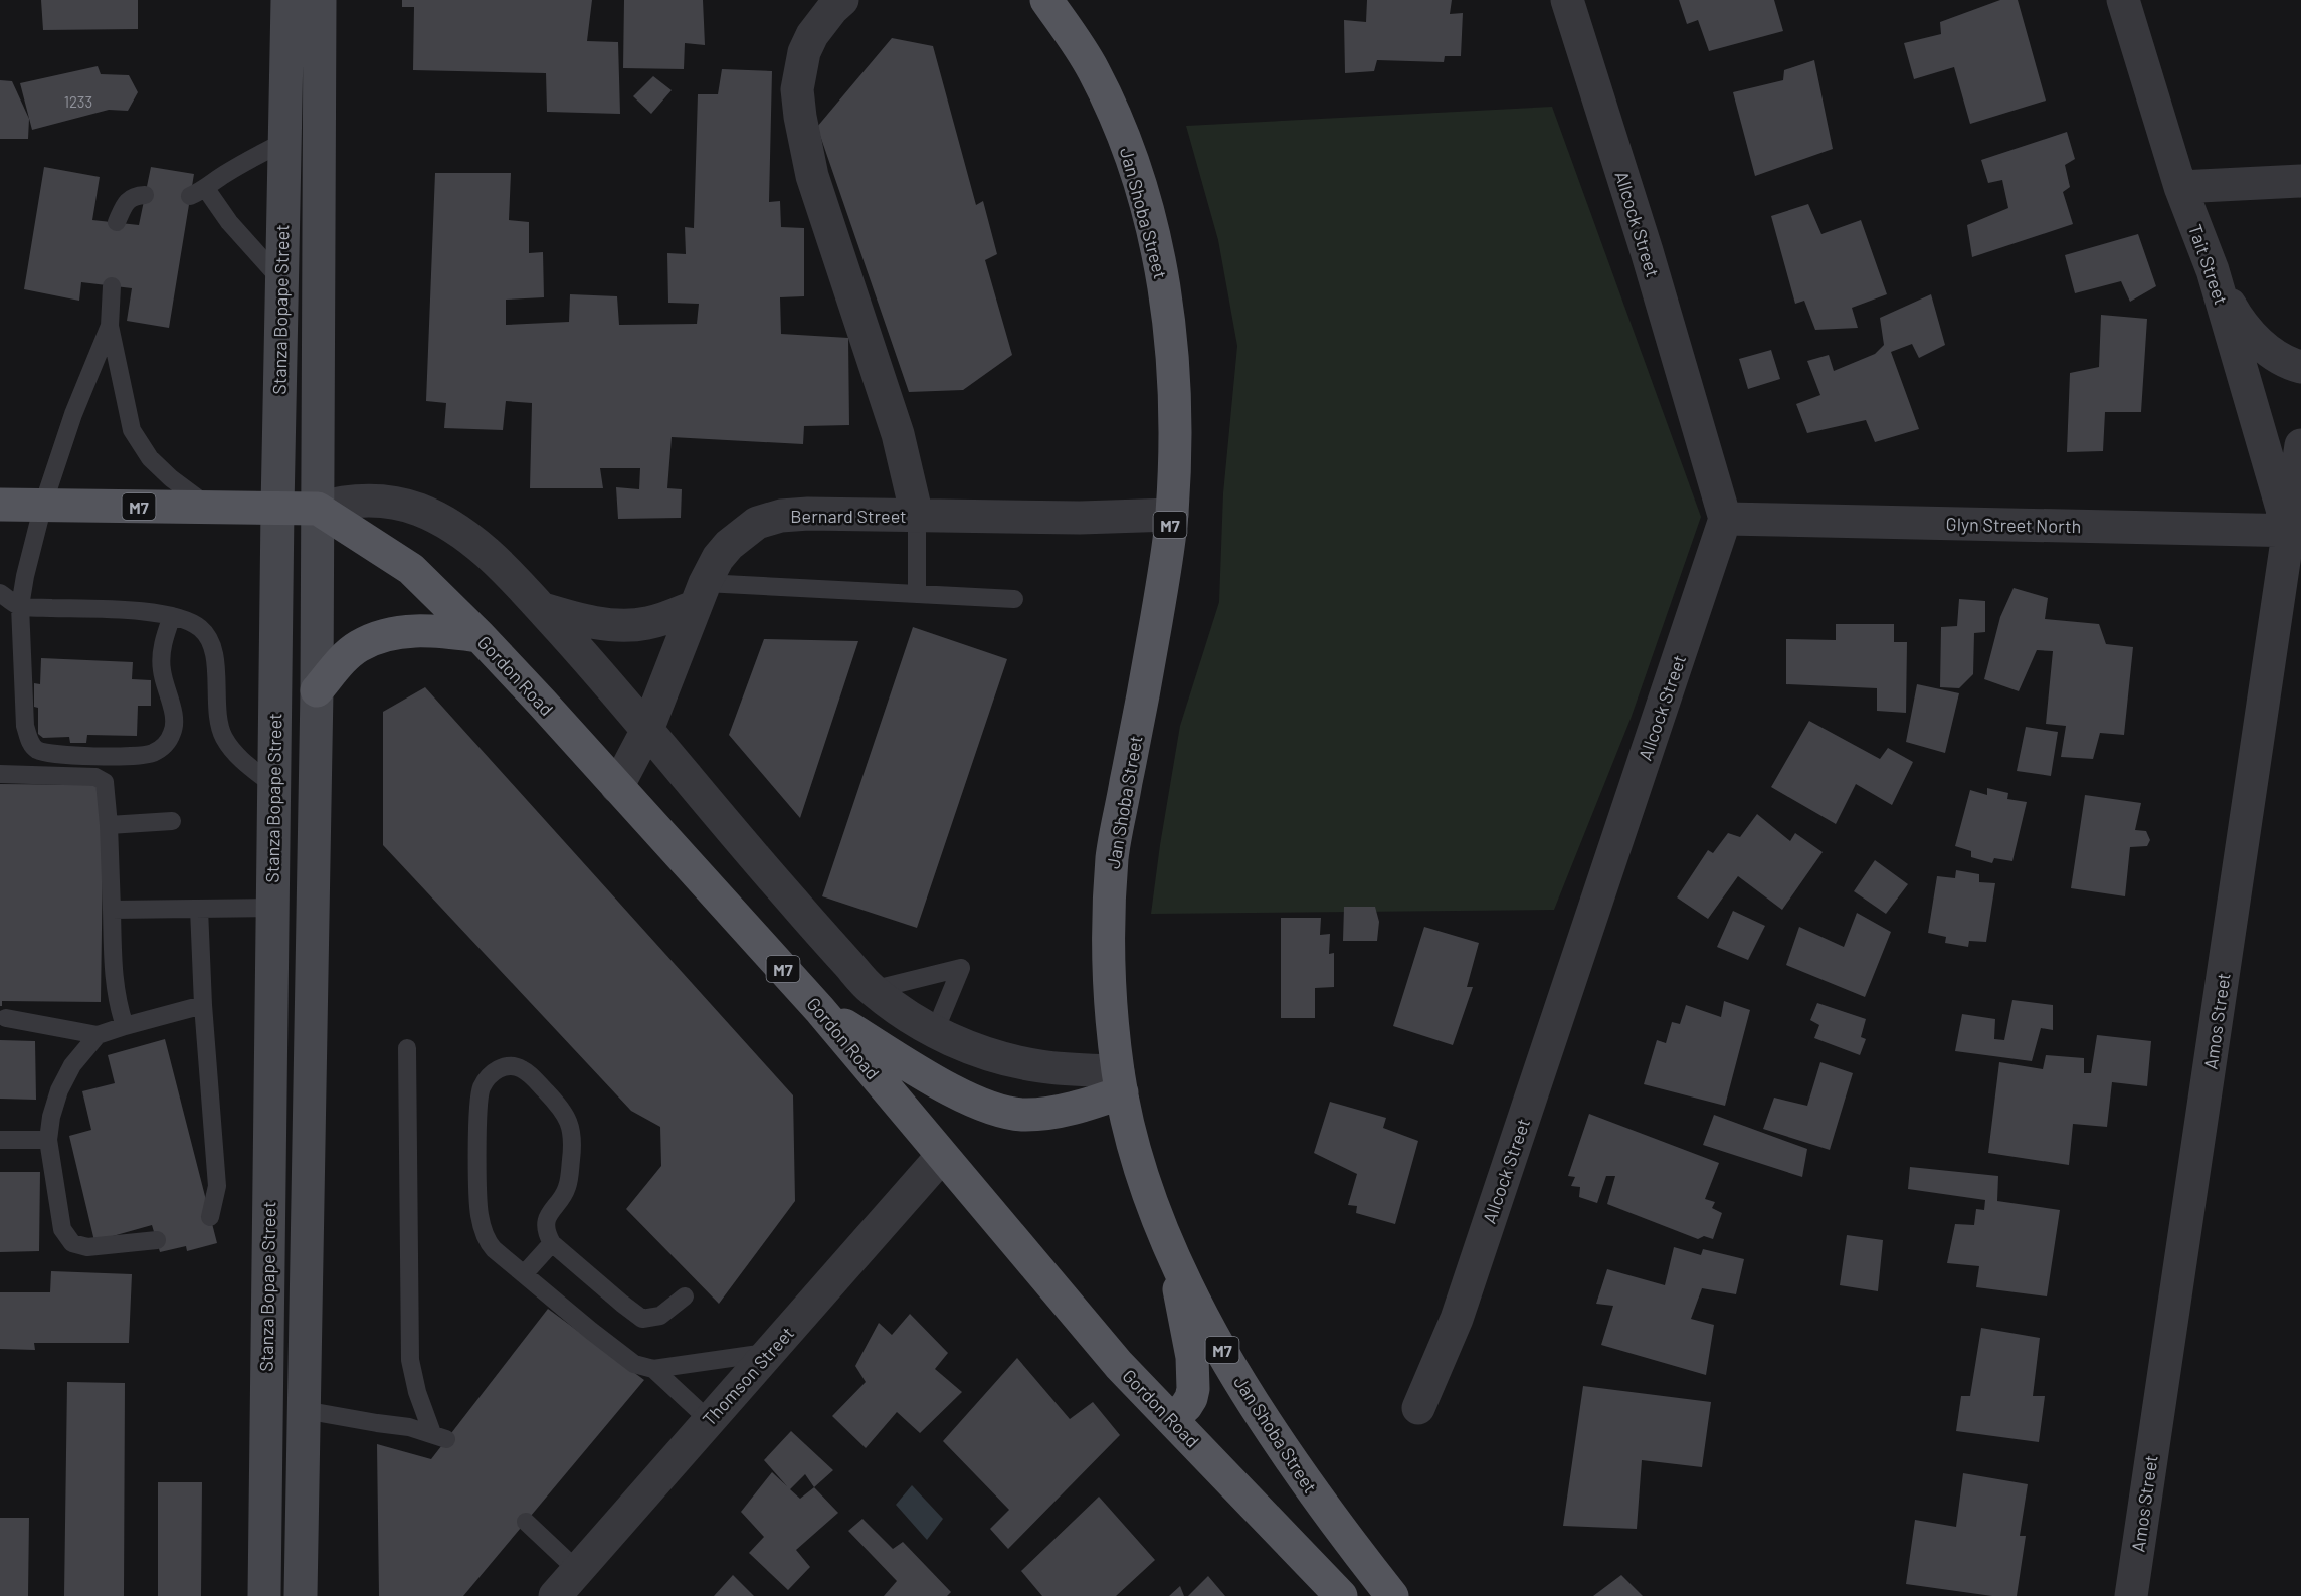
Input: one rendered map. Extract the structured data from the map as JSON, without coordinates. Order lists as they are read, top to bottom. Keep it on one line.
{"streets":{"main road":["Jan Shoba Street","Stanza Bopape Street","M7","Gordon Road"],"street":["Allcock Street","Tait Street","Bernard Street","Glyn Street North","Amos Street","Thomson Street"]},"crossings":[["Jan Shoba Street","Bernard Street"],["Allcock Street","Glyn Street North"],["Tait Street","Glyn Street North"],["Tait Street","Amos Street"],["Stanza Bopape Street","M7"],["Stanza Bopape Street","Gordon Road"],["M7","Gordon Road"],["Bernard Street","Gordon Road"],["Glyn Street North","Amos Street"],["Gordon Road","Thomson Street"]],"house_numbers":["1233"]}
